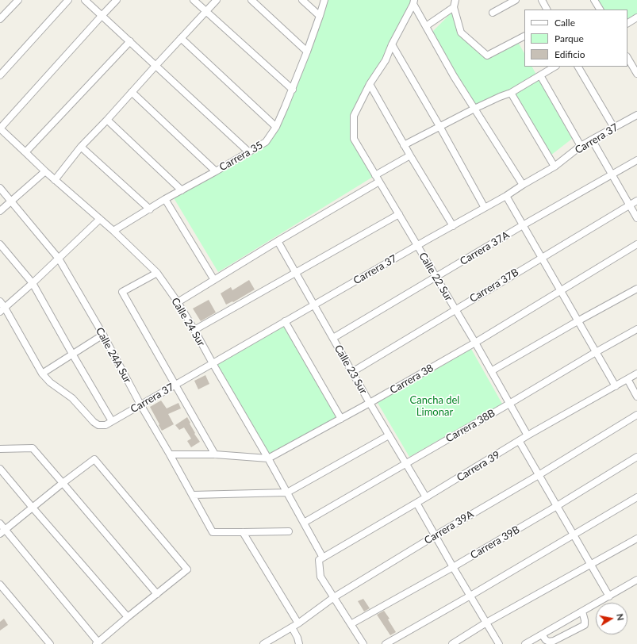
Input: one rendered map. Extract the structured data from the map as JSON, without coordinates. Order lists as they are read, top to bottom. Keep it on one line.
{"streets":{"street":["Carrera 37","Carrera 35","Carrera 37A","Calle 22 Sur","Carrera 37B","Calle 24 Sur","Calle 24A Sur","Calle 23 Sur","Carrera 38","Carrera 38B","Carrera 39","Carrera 39A","Carrera 39B"]},"crossings":[["Carrera 37","Calle 22 Sur"],["Carrera 37","Calle 24 Sur"],["Carrera 37","Calle 24A Sur"],["Carrera 37","Calle 23 Sur"],["Carrera 35","Calle 24 Sur"],["Carrera 37A","Calle 22 Sur"],["Carrera 37A","Calle 23 Sur"],["Calle 22 Sur","Carrera 37B"],["Calle 22 Sur","Carrera 38"],["Calle 22 Sur","Carrera 38B"],["Calle 22 Sur","Carrera 39"],["Carrera 37B","Calle 23 Sur"],["Calle 24 Sur","Carrera 38"],["Calle 24 Sur","Carrera 38B"],["Calle 24 Sur","Carrera 39"],["Calle 24 Sur","Carrera 39A"],["Calle 24 Sur","Carrera 39B"],["Calle 23 Sur","Carrera 38"],["Calle 23 Sur","Carrera 38B"],["Calle 23 Sur","Carrera 39"]],"parks":["Cancha del Limonar"],"legend":["Calle","Parque","Edificio"],"north":"right"}
